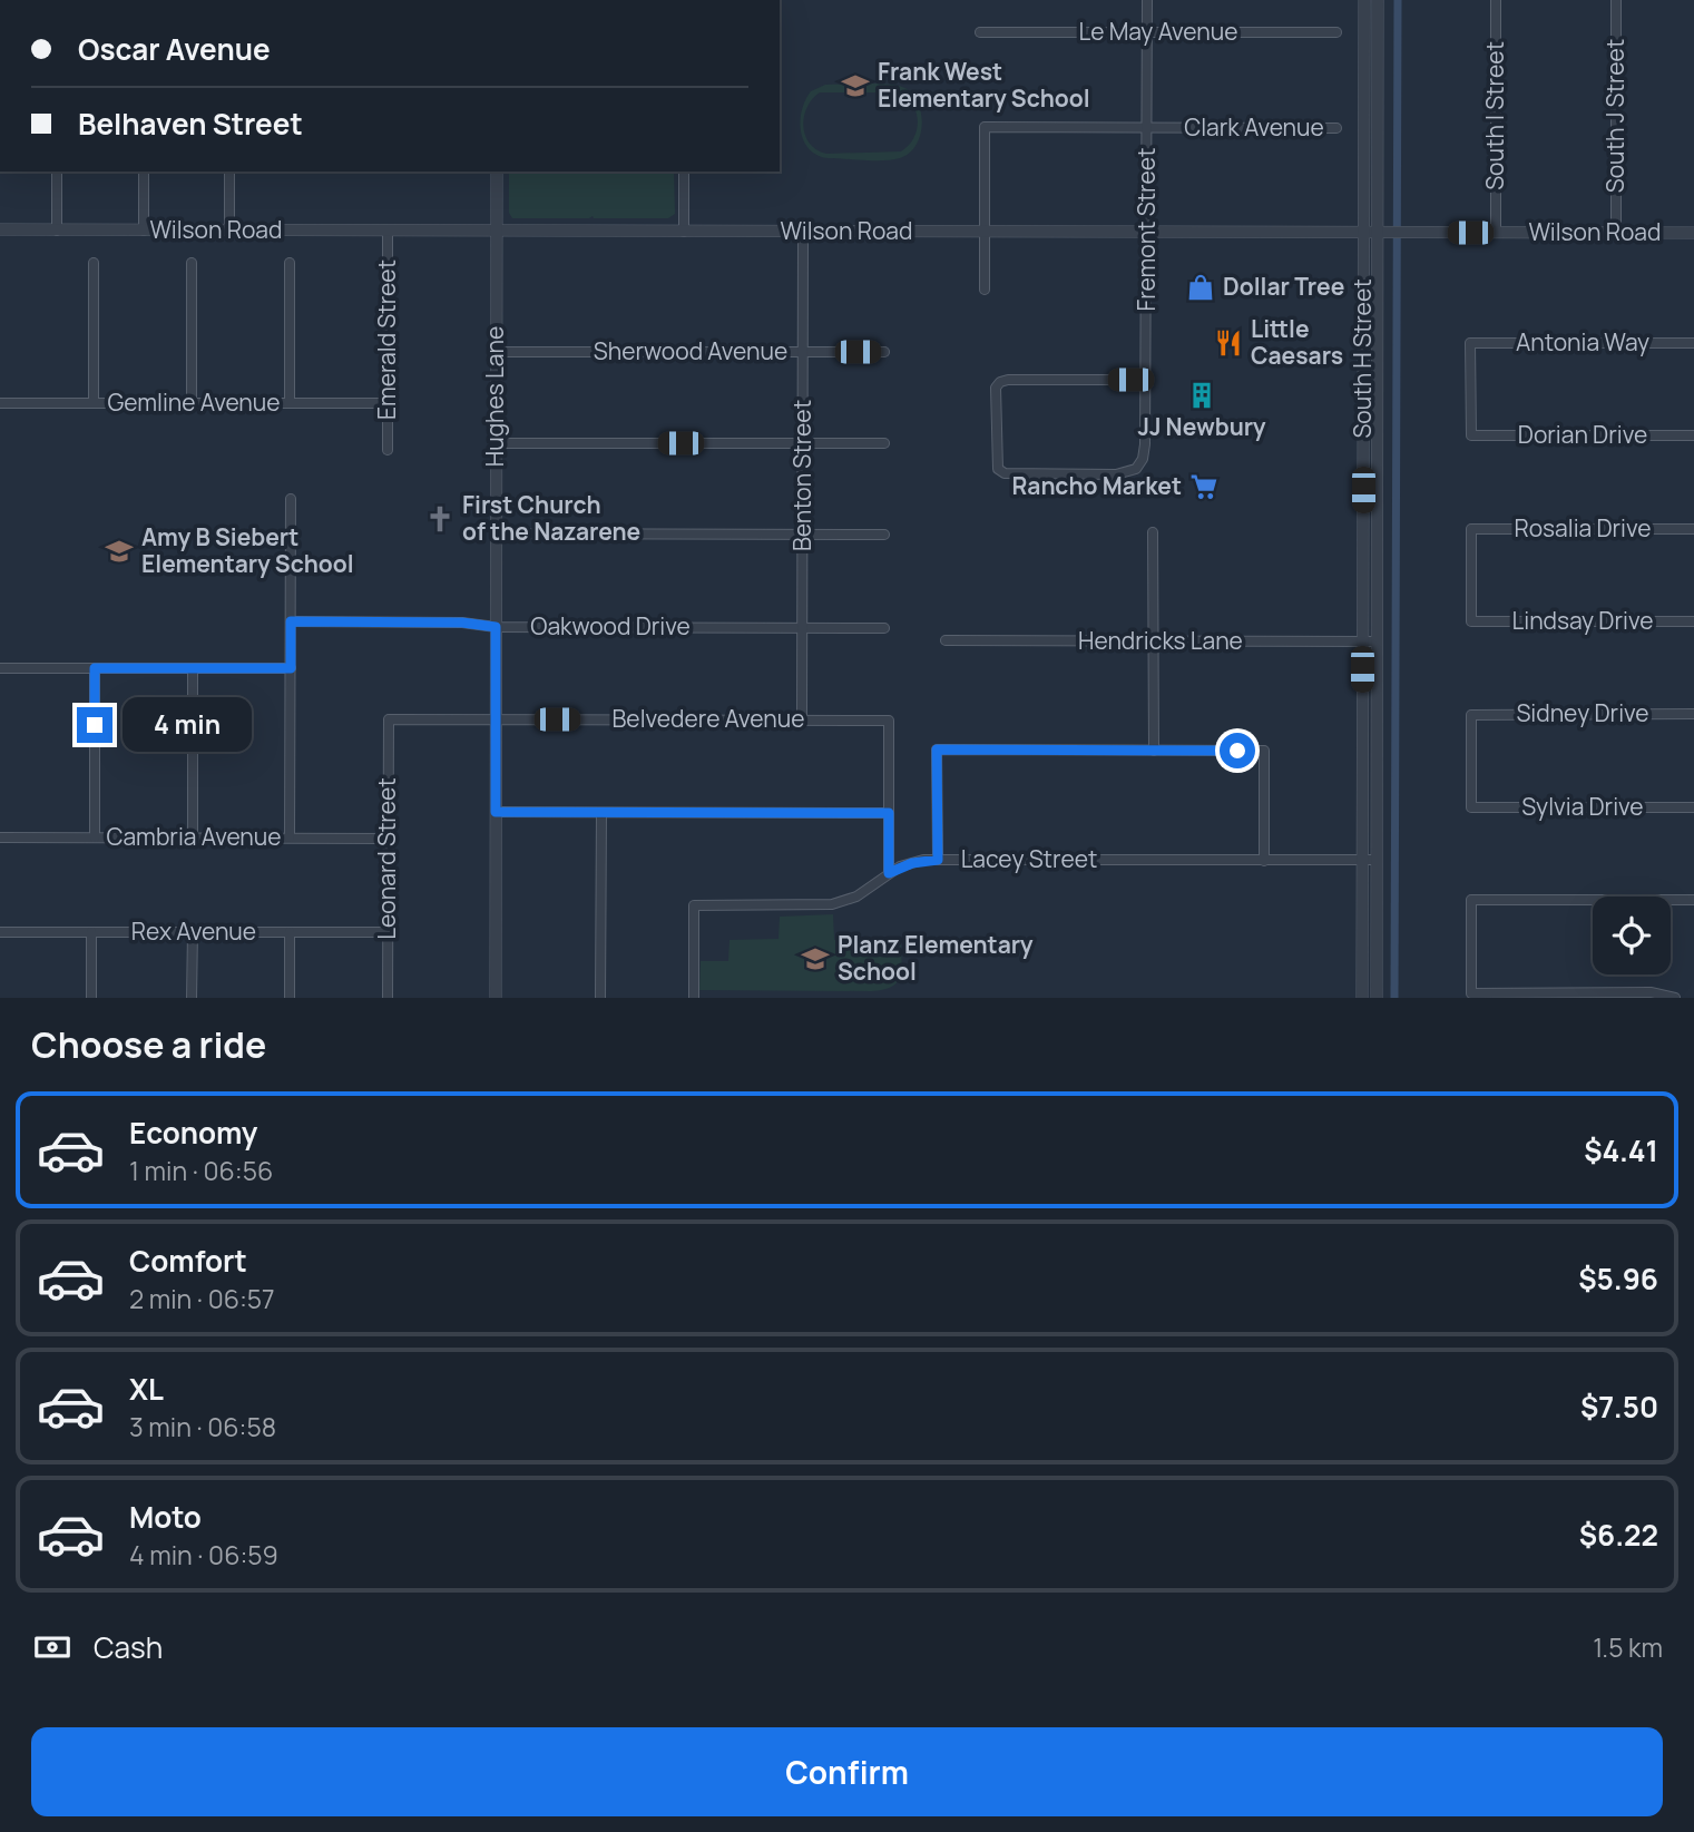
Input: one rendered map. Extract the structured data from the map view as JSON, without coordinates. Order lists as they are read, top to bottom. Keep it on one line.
{"streets":{"street":["Le May Avenue","South I Street","South J Street","Clark Avenue","Fremont Street","Wilson Road","Emerald Street","Antonia Way","Sherwood Avenue","South H Street","Hughes Lane","Gemline Avenue","Dorian Drive","Benton Street","Rosalia Drive","Lindsay Drive","Oakwood Drive","Hendricks Lane","Sidney Drive","Belvedere Avenue","Sylvia Drive","Cambria Avenue","Leonard Street","Lacey Street","Rex Avenue"]},"crossings":[["Le May Avenue","Fremont Street"],["South I Street","Wilson Road"],["South J Street","Wilson Road"],["Clark Avenue","Fremont Street"],["Clark Avenue","Wilson Road"],["Fremont Street","Wilson Road"],["Wilson Road","Emerald Street"],["Wilson Road","South H Street"],["Wilson Road","Hughes Lane"],["Wilson Road","Benton Street"],["Emerald Street","Gemline Avenue"],["Antonia Way","Dorian Drive"],["Sherwood Avenue","Hughes Lane"],["Sherwood Avenue","Benton Street"],["South H Street","Hendricks Lane"],["South H Street","Lacey Street"],["Hughes Lane","Oakwood Drive"],["Hughes Lane","Belvedere Avenue"],["Benton Street","Oakwood Drive"],["Benton Street","Belvedere Avenue"],["Rosalia Drive","Lindsay Drive"],["Sidney Drive","Sylvia Drive"],["Belvedere Avenue","Leonard Street"],["Cambria Avenue","Leonard Street"],["Leonard Street","Rex Avenue"]],"places":{"school or university":["Frank West Elementary School","Amy B Siebert Elementary School","Planz Elementary School"],"shop":["Dollar Tree"],"restaurant":["Little Caesars"],"building":["JJ Newbury"],"supermarket":["Rancho Market"],"church":["First Church of the Nazarene"]},"page":{"banner":["Oscar Avenue","Belhaven Street"],"bubble":"4 min","heading":"Choose a ride","list":[{"name":"Economy","note":"1 min · 06:56","value":"$4.41"},{"name":"Comfort","note":"2 min · 06:57","value":"$5.96"},{"name":"XL","note":"3 min · 06:58","value":"$7.50"},{"name":"Moto","note":"4 min · 06:59","value":"$6.22"}],"pay":["Cash","1.5 km"],"buttons":"Confirm"}}
